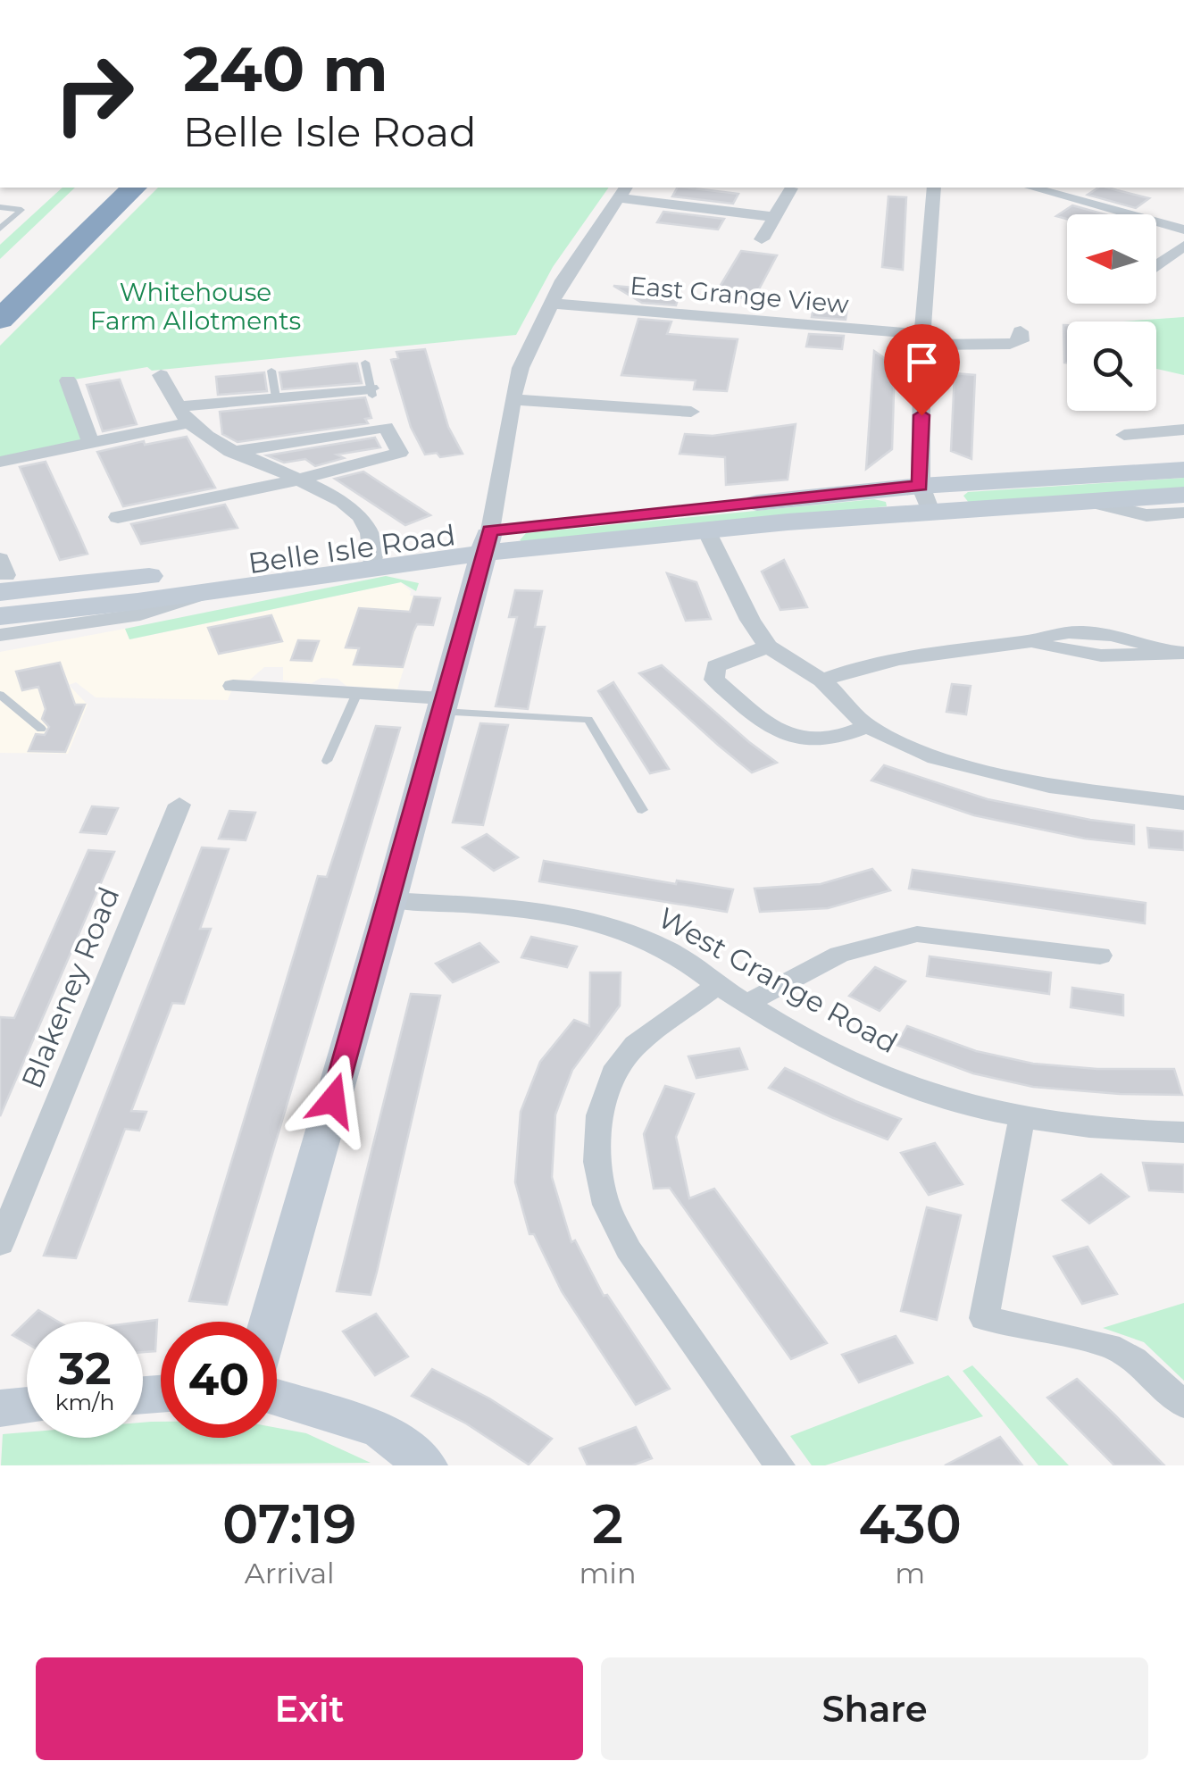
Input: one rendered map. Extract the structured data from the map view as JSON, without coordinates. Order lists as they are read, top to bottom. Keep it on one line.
{"streets":{"street":["East Grange View","Belle Isle Road","West Grange Road","Blakeney Road"]},"parks":["Whitehouse Farm Allotments"],"north":"left","page":{"turn":["240 m","Belle Isle Road"],"speed":"32 km/h","limit":"40","eta":["07:19","Arrival","2","min","430","m"],"buttons":["Exit","Share"]}}
